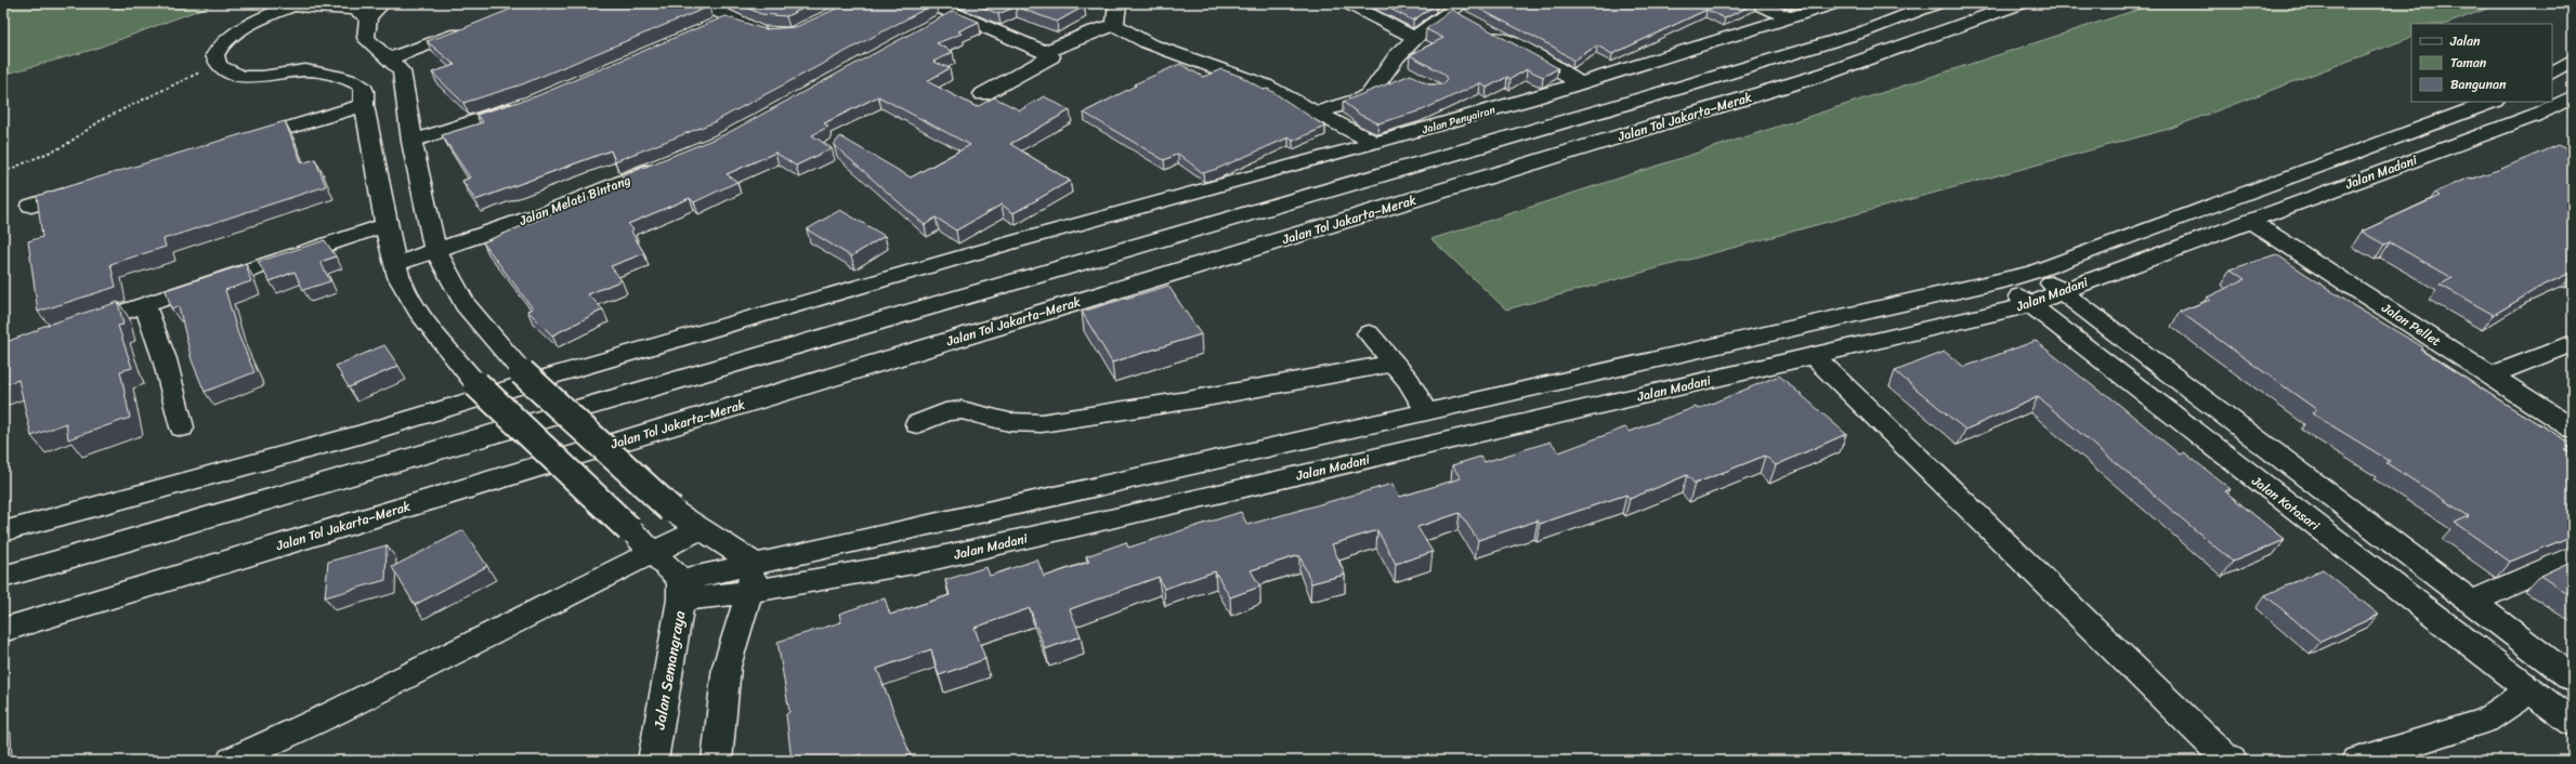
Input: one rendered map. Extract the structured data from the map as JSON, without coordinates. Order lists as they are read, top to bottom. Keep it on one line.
{"streets":{"main road":["Jalan Tol Jakarta–Merak","Jalan Penyairan","Jalan Madani","Jalan Melati Bintang","Jalan Pellet","Jalan Kotasari","Jalan Semangraya"]},"crossings":[["Jalan Madani","Jalan Pellet"],["Jalan Madani","Jalan Kotasari"],["Jalan Madani","Jalan Semangraya"]],"legend":["Jalan","Taman","Bangunan"]}
